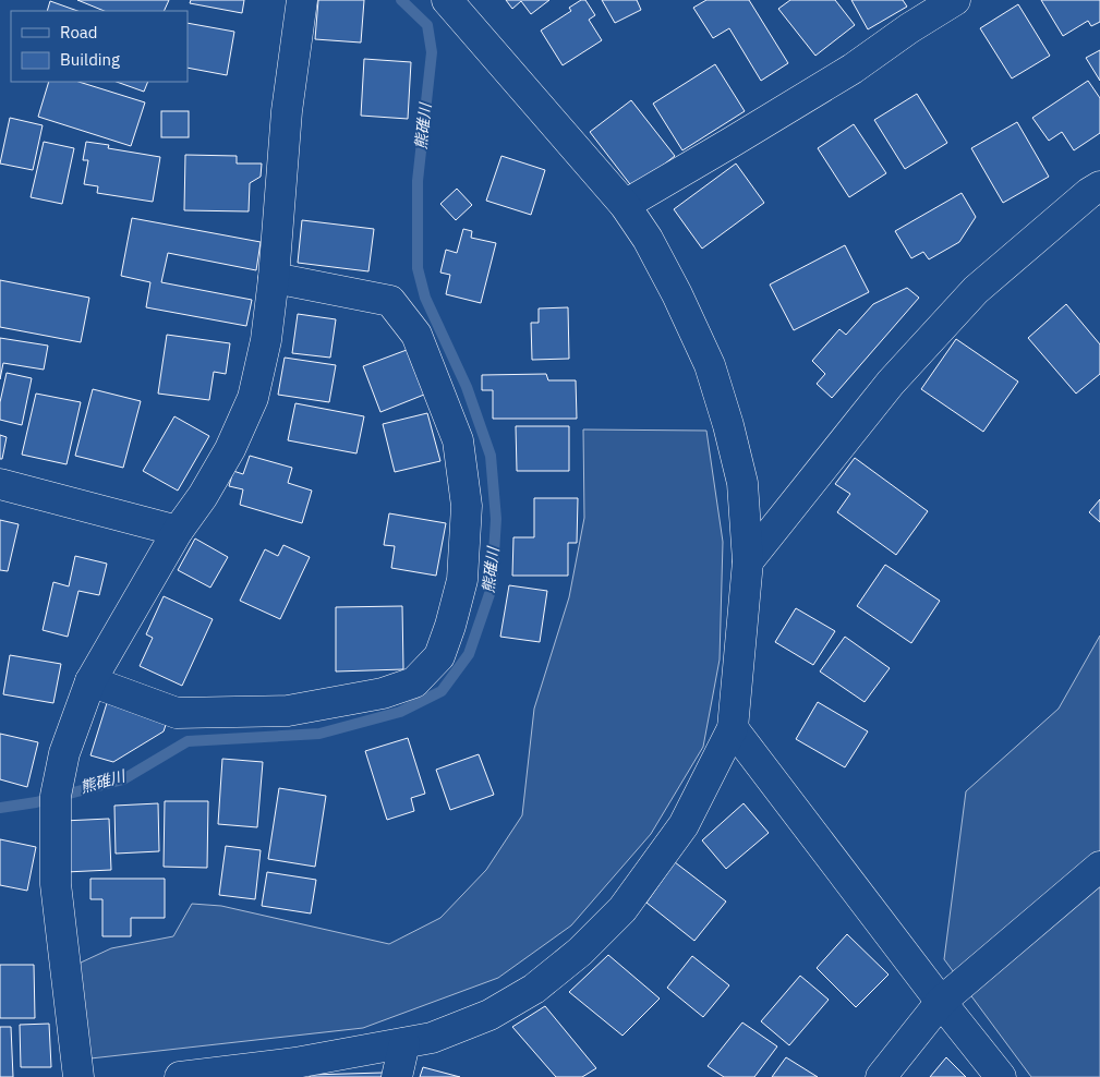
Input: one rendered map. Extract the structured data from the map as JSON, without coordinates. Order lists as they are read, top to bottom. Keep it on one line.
{"water":["熊碓川"],"legend":["Road","Building"]}
